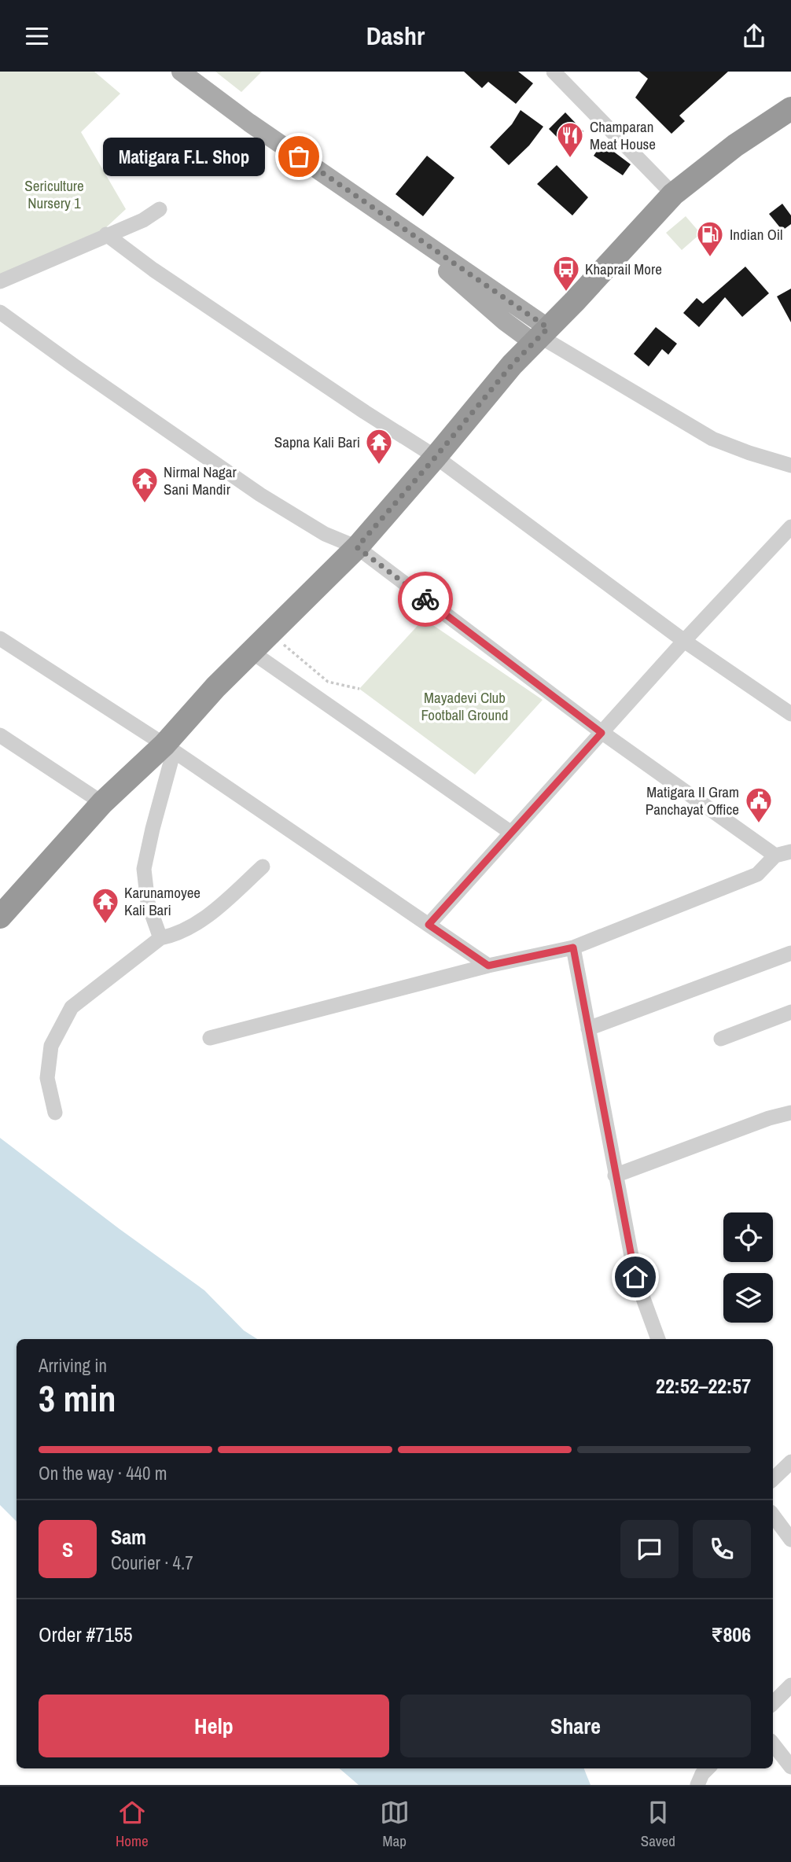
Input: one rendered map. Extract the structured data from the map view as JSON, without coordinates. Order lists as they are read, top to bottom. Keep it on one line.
{"parks":["Sericulture Nursery 1","Mayadevi Club Football Ground"],"places":{"other":["Matigara F.L. Shop"],"restaurant":["Champaran Meat House"],"fuel station":["Indian Oil"],"bus stop":["Khaprail More"],"temple":["Sapna Kali Bari","Nirmal Nagar Sani Mandir","Karunamoyee Kali Bari"],"public building":["Matigara II Gram Panchayat Office"]},"page":{"header":"Dashr","bubble":"Matigara F.L. Shop","heading":["3 min","Arriving in","22:52–22:57"],"panel":["Sam","Courier · 4.7","Order #7155","₹806"],"bar":"On the way · 440 m","round":"S","buttons":["Help","Share"],"tabs":["Home","Map","Saved"]}}
